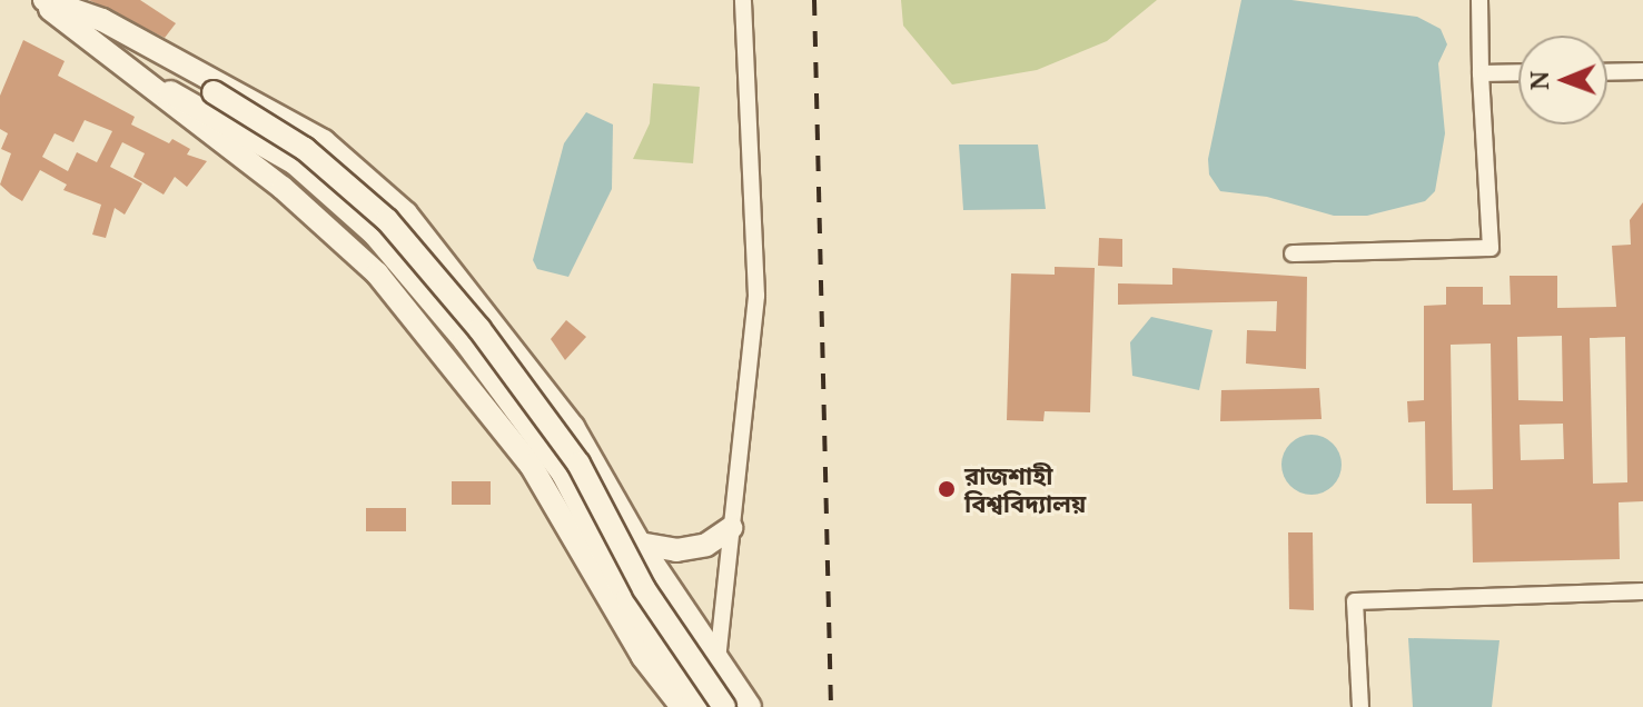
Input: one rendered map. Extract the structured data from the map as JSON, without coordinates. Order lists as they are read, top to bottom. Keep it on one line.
{"places":["রাজশাহী বিশ্ববিদ্যালয়"],"north":"left"}
